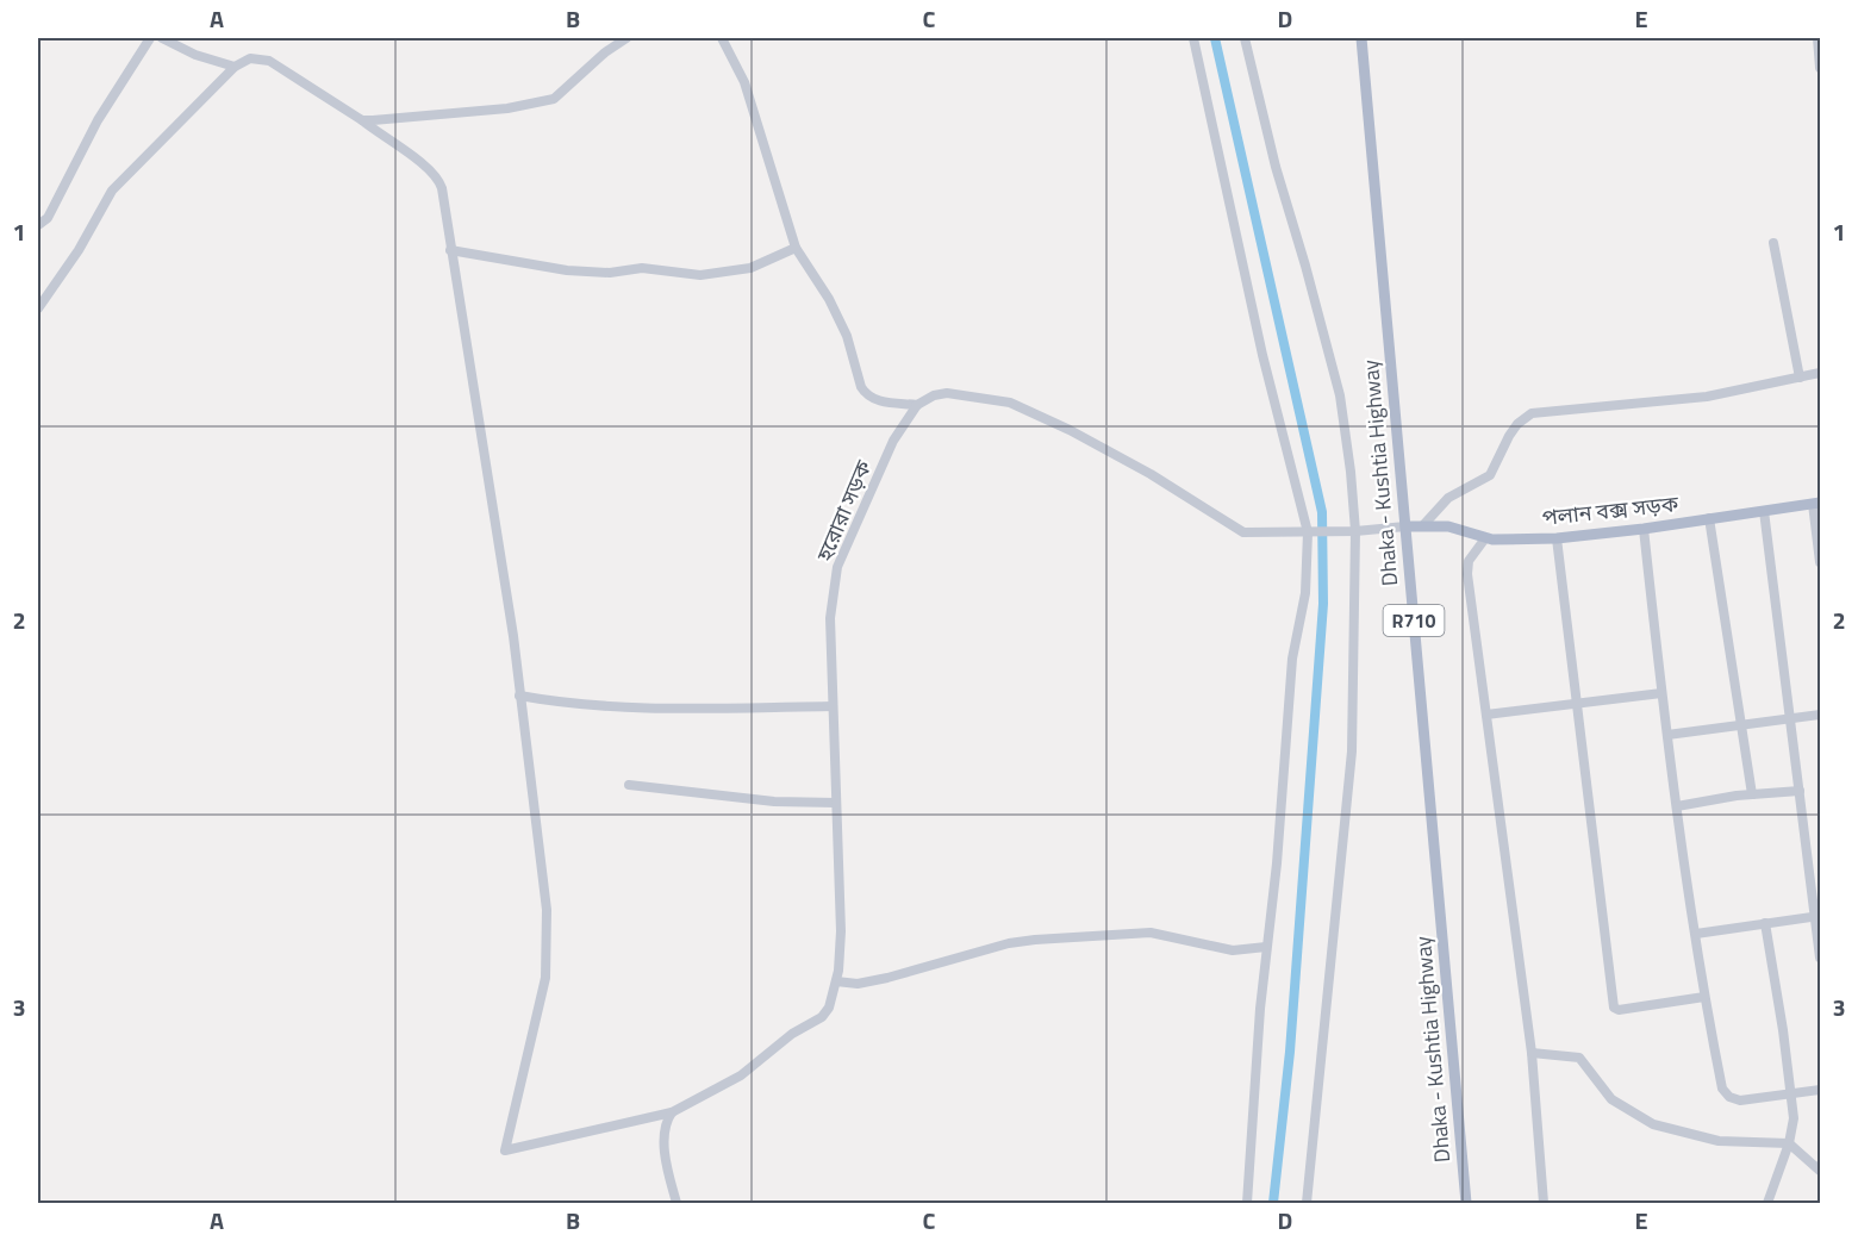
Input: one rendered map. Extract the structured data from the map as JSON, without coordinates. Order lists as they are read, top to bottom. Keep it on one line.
{"streets":{"main road":["Dhaka - Kushtia Highway","পলান বক্স সড়ক","R710"],"street":["হরোরা সড়ক"]},"crossings":[["Dhaka - Kushtia Highway","পলান বক্স সড়ক"]],"grid":{"columns":["A","B","C","D","E"],"rows":["1","2","3"]}}
